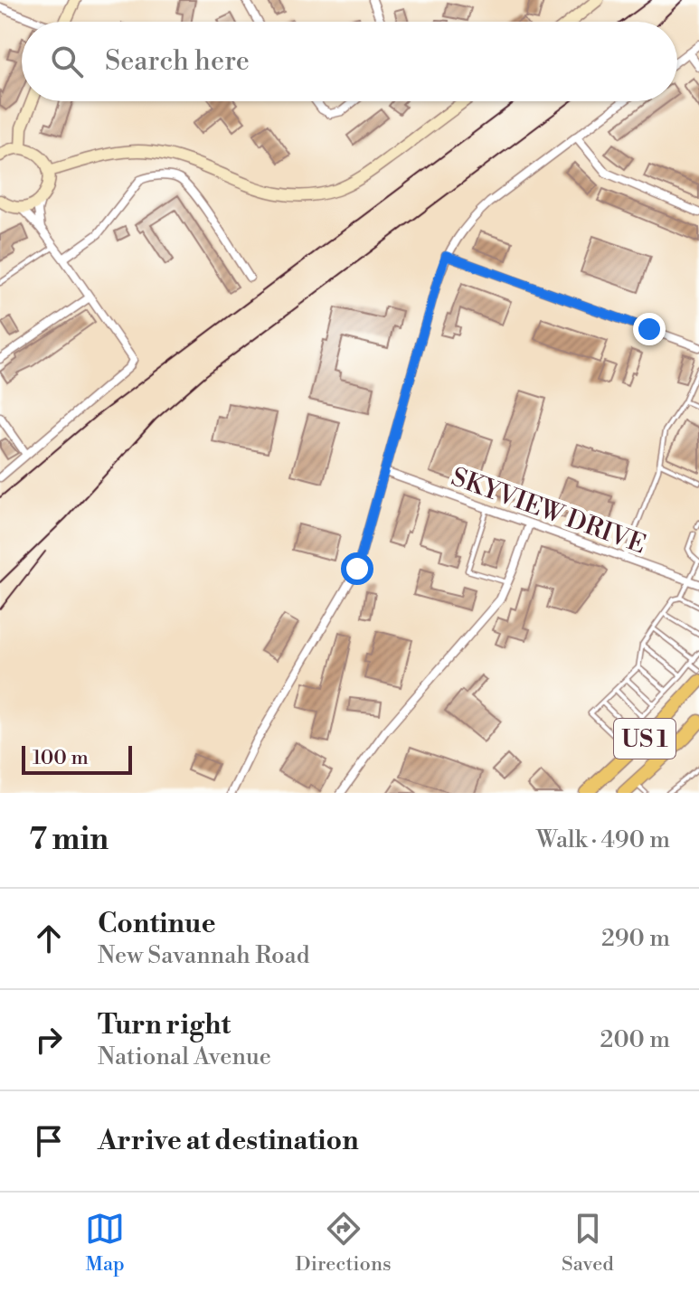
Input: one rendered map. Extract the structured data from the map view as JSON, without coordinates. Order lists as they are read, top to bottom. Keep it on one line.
{"streets":{"highway":["US 1"],"street":["SKYVIEW DRIVE"]},"scale_bar":"100 m","page":{"search":"Search here","scale":"100 m","heading":["7 min","Walk · 490 m"],"list":[["Continue","New Savannah Road","290 m"],["Turn right","National Avenue","200 m"],"Arrive at destination"],"nav":["Map","Directions","Saved"]}}
